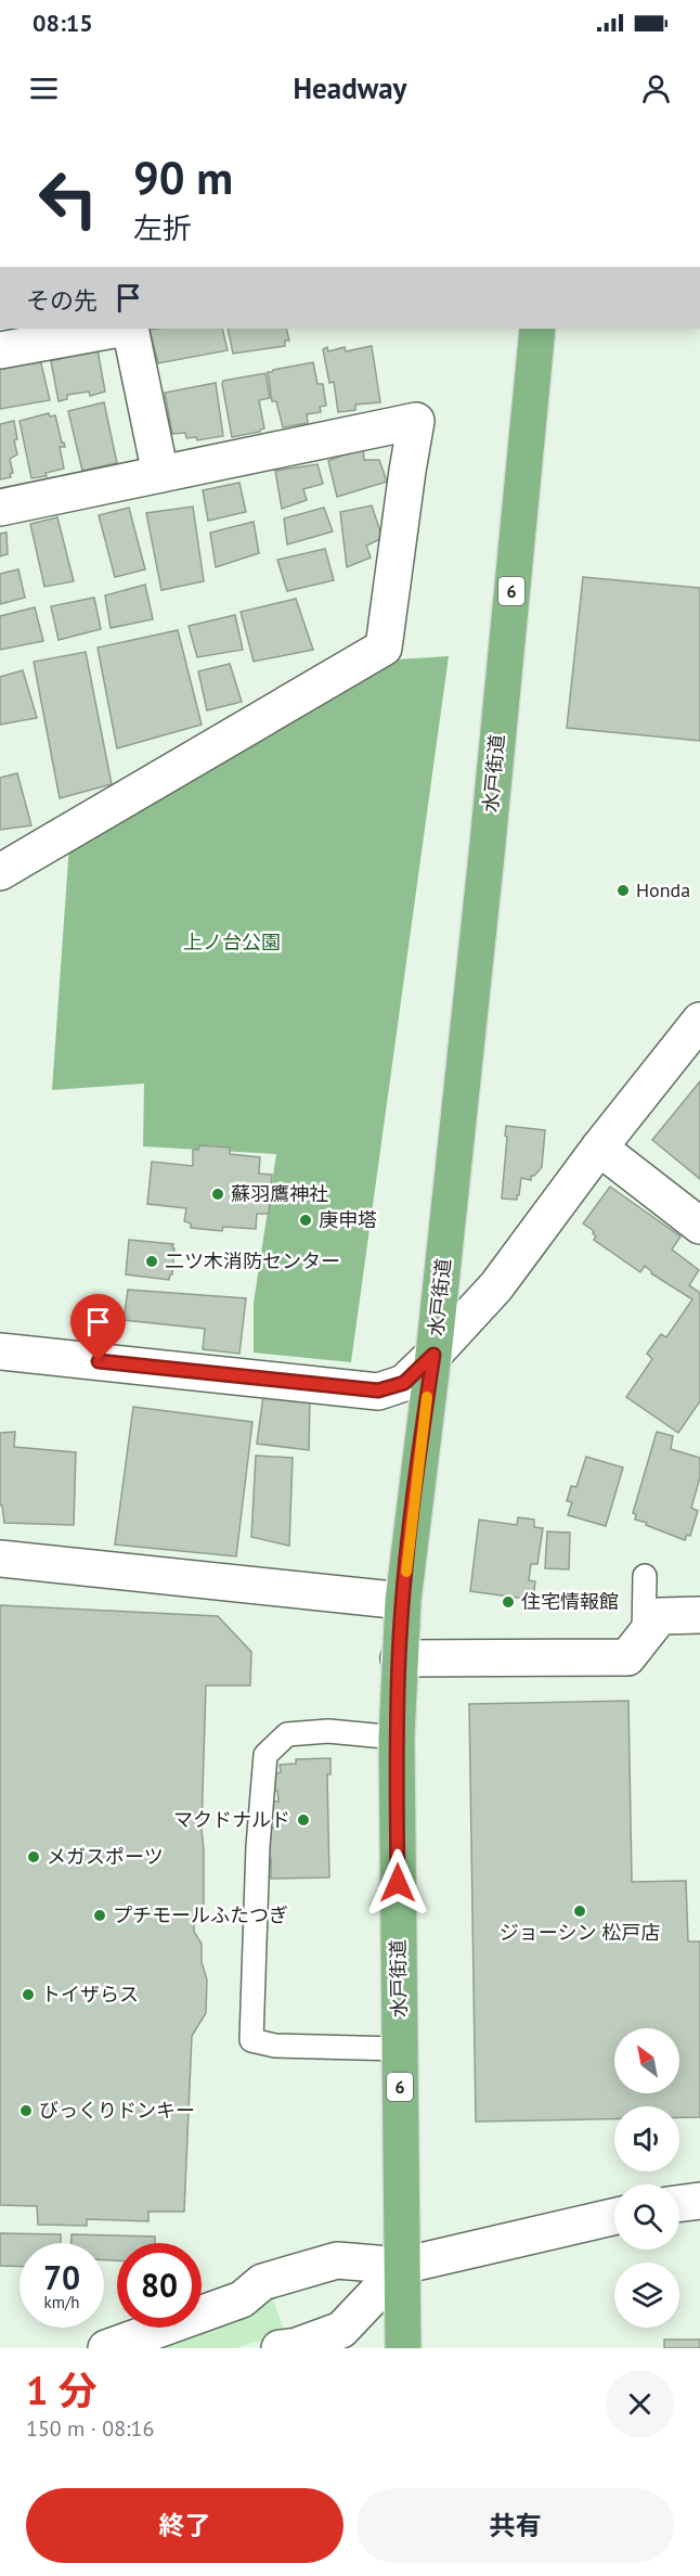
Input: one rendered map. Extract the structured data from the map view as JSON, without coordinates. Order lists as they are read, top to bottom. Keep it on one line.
{"streets":{"highway":["6","水戸街道"]},"parks":["上ノ台公園"],"places":["Honda","蘇羽鷹神社","庚申塔","二ツ木消防センター","住宅情報館","マクドナルド","メガスポーツ","ジョーシン 松戸店","プチモールふたつぎ","トイザらス","びっくりドンキー"],"north":"top left","page":{"status":"08:15","header":"Headway","turn":["90 m","左折"],"then":"その先","speed":"70 km/h","limit":"80","heading":["1 分","150 m · 08:16"],"buttons":["終了","共有"]}}
